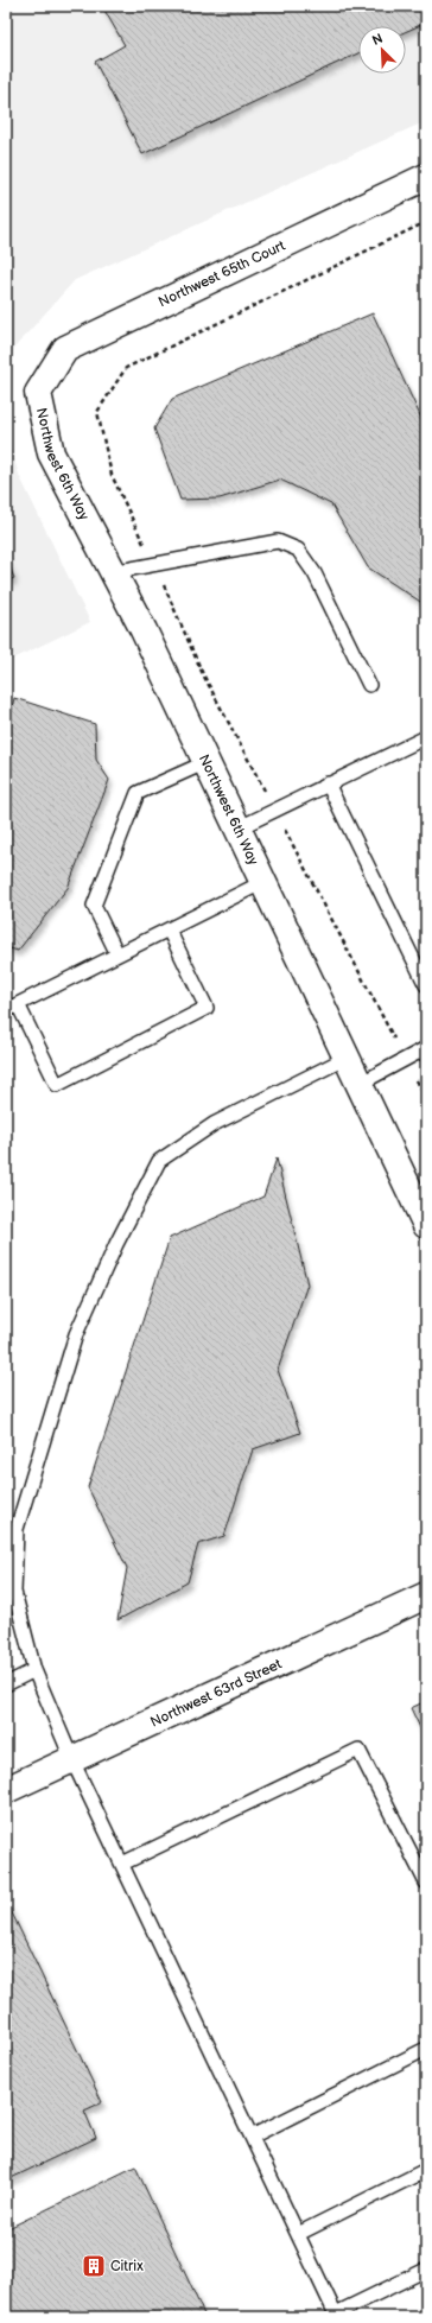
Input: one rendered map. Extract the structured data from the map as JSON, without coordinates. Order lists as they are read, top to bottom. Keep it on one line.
{"streets":{"street":["Northwest 65th Court","Northwest 6th Way","Northwest 63rd Street"]},"crossings":[["Northwest 65th Court","Northwest 6th Way"]],"places":{"building":["Citrix"]},"north":"top left"}
